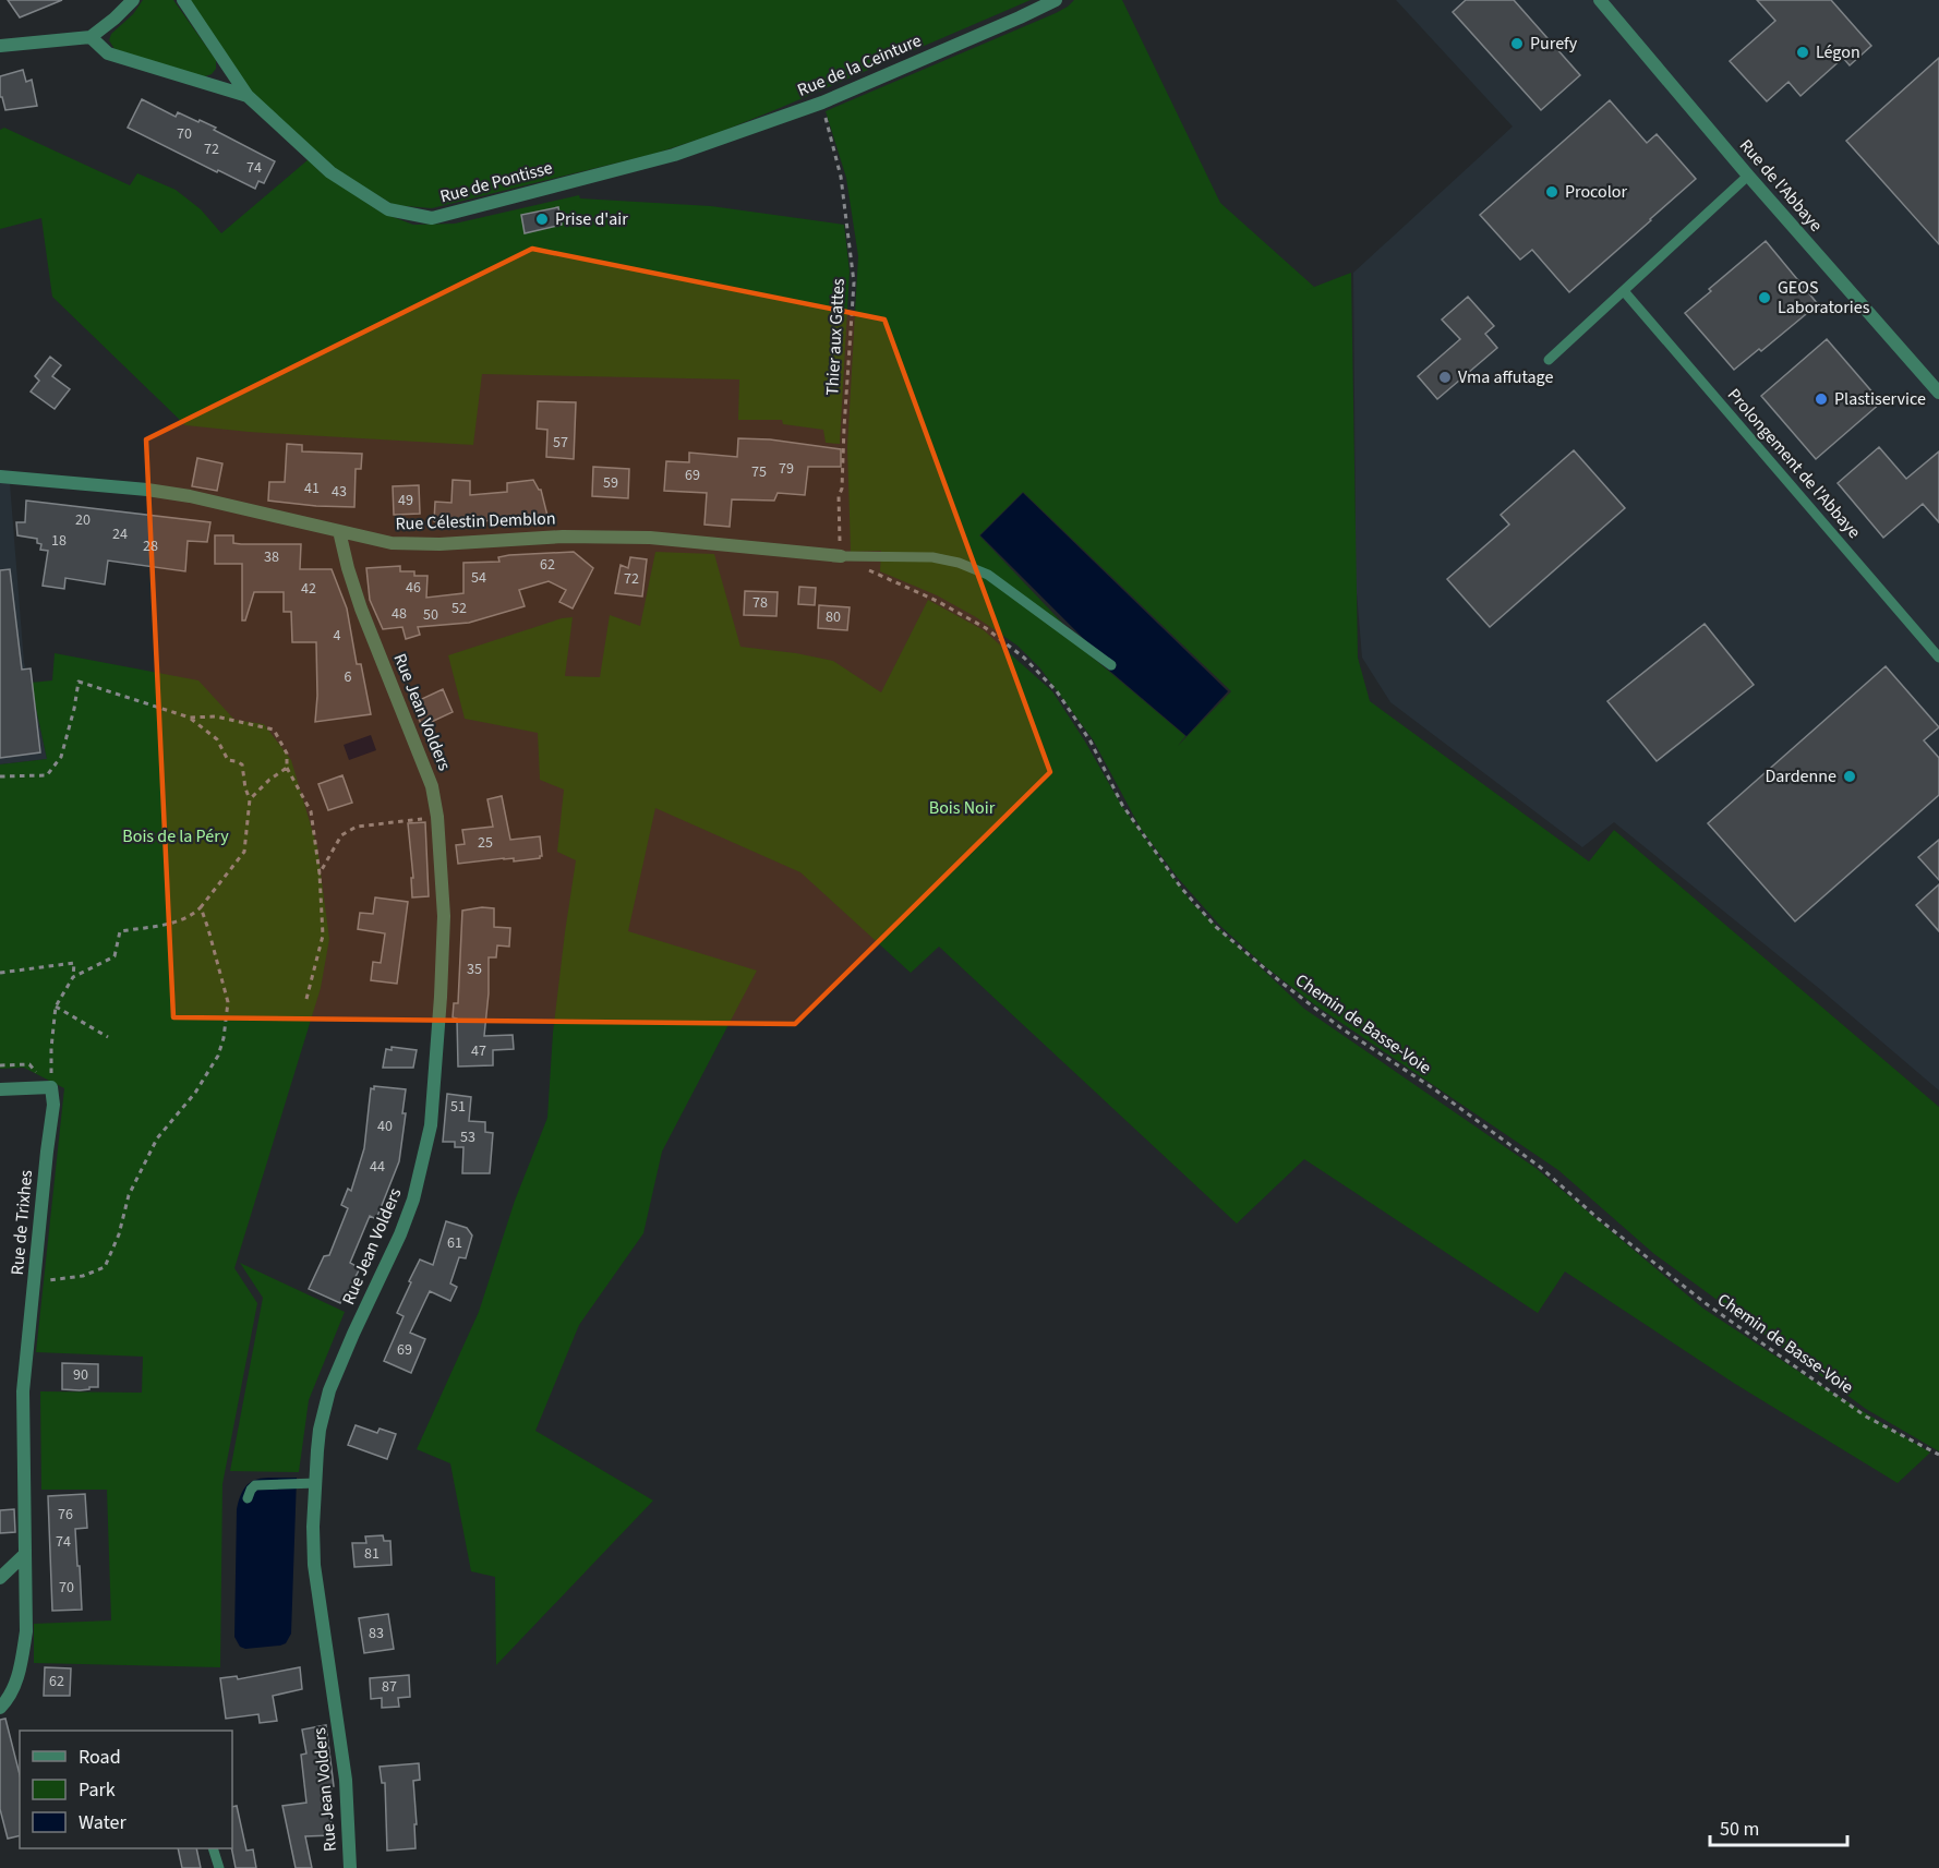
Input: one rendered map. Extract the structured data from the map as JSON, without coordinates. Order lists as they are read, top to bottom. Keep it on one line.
{"streets":{"street":["Rue de la Ceinture","Rue de Pontisse","Rue de l'Abbaye","Rue Célestin Demblon","Rue Jean Volders","Rue de Trixhes"],"lane":["Prolongement de l'Abbaye"],"path":["Thier aux Gattes","Chemin de Basse-Voie"]},"crossings":[["Rue de la Ceinture","Rue de Pontisse"],["Rue de la Ceinture","Thier aux Gattes"],["Thier aux Gattes","Rue Célestin Demblon"],["Thier aux Gattes","Chemin de Basse-Voie"],["Rue Célestin Demblon","Rue Jean Volders"],["Rue Célestin Demblon","Chemin de Basse-Voie"]],"parks":["Bois Noir","Bois de la Péry"],"places":["Purefy","Légon","Procolor","Prise d'air","GEOS Laboratories","Vma affutage","Plastiservice","Dardenne"],"house_numbers":["70","72","74","57","79","75","69","59","41","43","49","20","24","18","28","38","62","54","72","46","42","78","52","48","50","80","4","6","25","35","47","51","40","53","44","61","69","90","76","74","81","70","83","62","87"],"legend":["Road","Park","Water"],"scale_bar":"50 m"}
